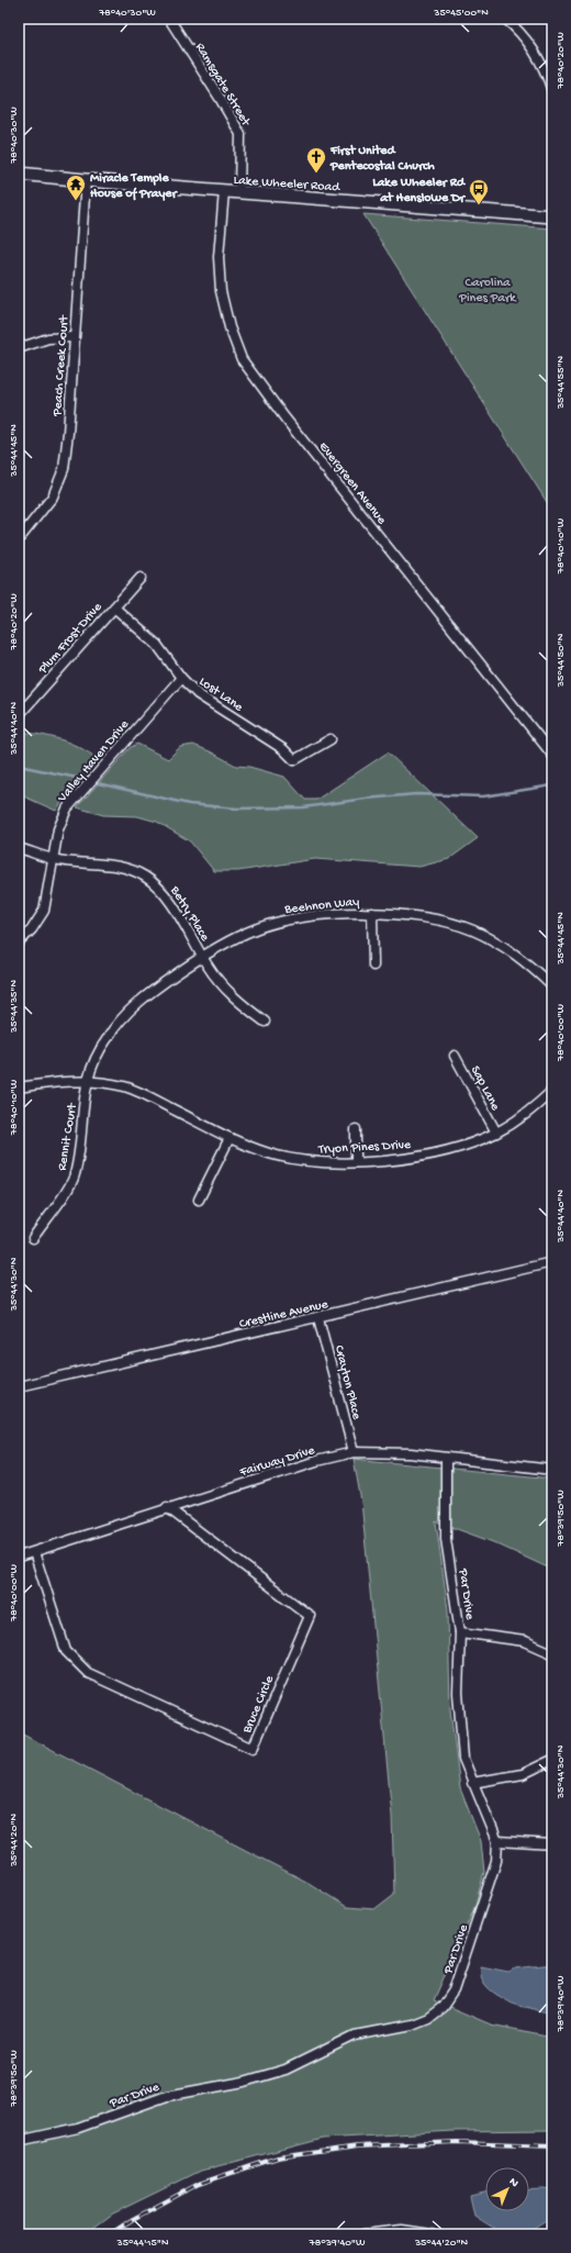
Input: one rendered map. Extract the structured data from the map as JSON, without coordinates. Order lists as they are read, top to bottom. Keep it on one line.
{"streets":{"main road":["Lake Wheeler Road"],"street":["Ramsgate Street","Peach Creek Court","Evergreen Avenue","Plum Frost Drive","Lost Lane","Valley Haven Drive","Beehnon Way","Betry Place","Sap Lane","Rennit Court","Tryon Pines Drive","Crestline Avenue","Crayton Place","Fairway Drive","Par Drive","Bruce Circle"]},"crossings":[["Ramsgate Street","Lake Wheeler Road"],["Lake Wheeler Road","Peach Creek Court"],["Lake Wheeler Road","Evergreen Avenue"],["Plum Frost Drive","Lost Lane"],["Lost Lane","Valley Haven Drive"],["Valley Haven Drive","Betry Place"],["Beehnon Way","Betry Place"],["Beehnon Way","Rennit Court"],["Beehnon Way","Tryon Pines Drive"],["Sap Lane","Tryon Pines Drive"],["Rennit Court","Tryon Pines Drive"],["Crestline Avenue","Crayton Place"],["Crayton Place","Fairway Drive"],["Fairway Drive","Par Drive"],["Fairway Drive","Bruce Circle"]],"parks":["Carolina Pines Park"],"places":{"church":["First United Pentecostal Church"],"temple":["Miracle Temple House of Prayer"],"bus stop":["Lake Wheeler Rd at Henslowe Dr"]},"north":"top right","coordinates":["78°40'30\"W","35°45'00\"N","78°40'20\"W","35°44'55\"N","35°44'45\"N","78°40'10\"W","35°44'50\"N","35°44'40\"N","35°44'35\"N","78°40'00\"W","35°44'30\"N","78°39'50\"W","35°44'20\"N","78°39'40\"W","35°44'15\"N"]}
